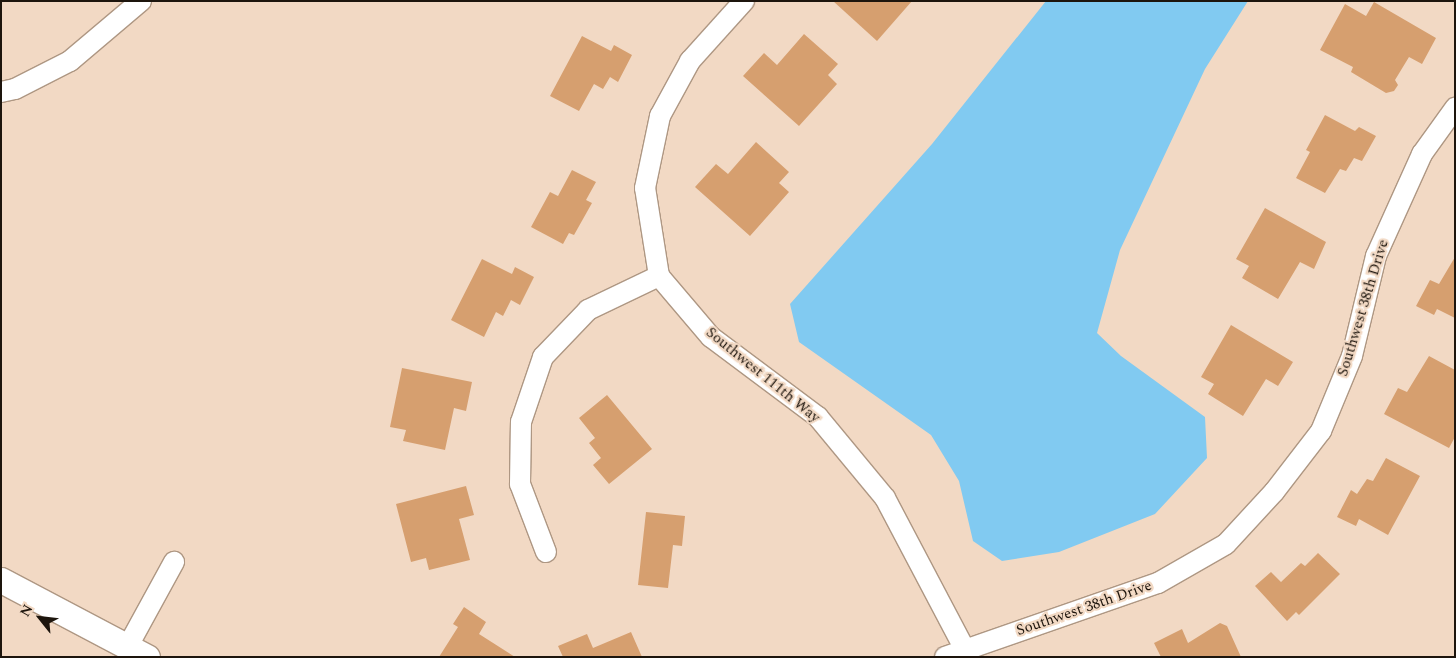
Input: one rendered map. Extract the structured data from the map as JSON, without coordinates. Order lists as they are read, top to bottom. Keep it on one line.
{"streets":{"street":["Southwest 38th Drive","Southwest 111th Way"]},"crossings":[["Southwest 38th Drive","Southwest 111th Way"]],"north":"top left"}
